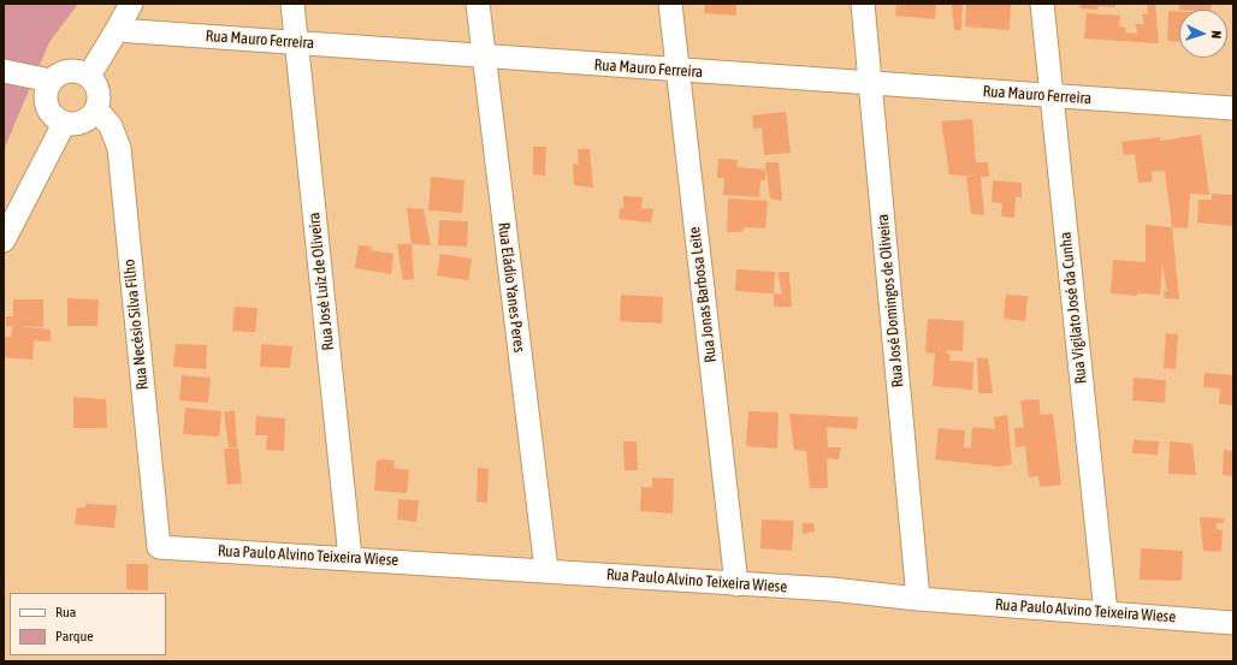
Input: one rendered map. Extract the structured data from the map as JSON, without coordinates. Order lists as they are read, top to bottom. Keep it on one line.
{"streets":{"street":["Rua Mauro Ferreira","Rua José Luíz de Oliveira","Rua Eládio Yanes Peres","Rua Jonas Barbosa Leite","Rua José Domingos de Oliveira","Rua Vigilato José da Cunha","Rua Necésio Silva Filho","Rua Paulo Alvino Teixeira Wiese"]},"crossings":[["Rua Mauro Ferreira","Rua José Luíz de Oliveira"],["Rua Mauro Ferreira","Rua Eládio Yanes Peres"],["Rua Mauro Ferreira","Rua Jonas Barbosa Leite"],["Rua Mauro Ferreira","Rua José Domingos de Oliveira"],["Rua Mauro Ferreira","Rua Vigilato José da Cunha"],["Rua José Luíz de Oliveira","Rua Paulo Alvino Teixeira Wiese"],["Rua Eládio Yanes Peres","Rua Paulo Alvino Teixeira Wiese"],["Rua Jonas Barbosa Leite","Rua Paulo Alvino Teixeira Wiese"],["Rua José Domingos de Oliveira","Rua Paulo Alvino Teixeira Wiese"],["Rua Vigilato José da Cunha","Rua Paulo Alvino Teixeira Wiese"],["Rua Necésio Silva Filho","Rua Paulo Alvino Teixeira Wiese"]],"legend":["Rua","Parque"],"north":"right"}
